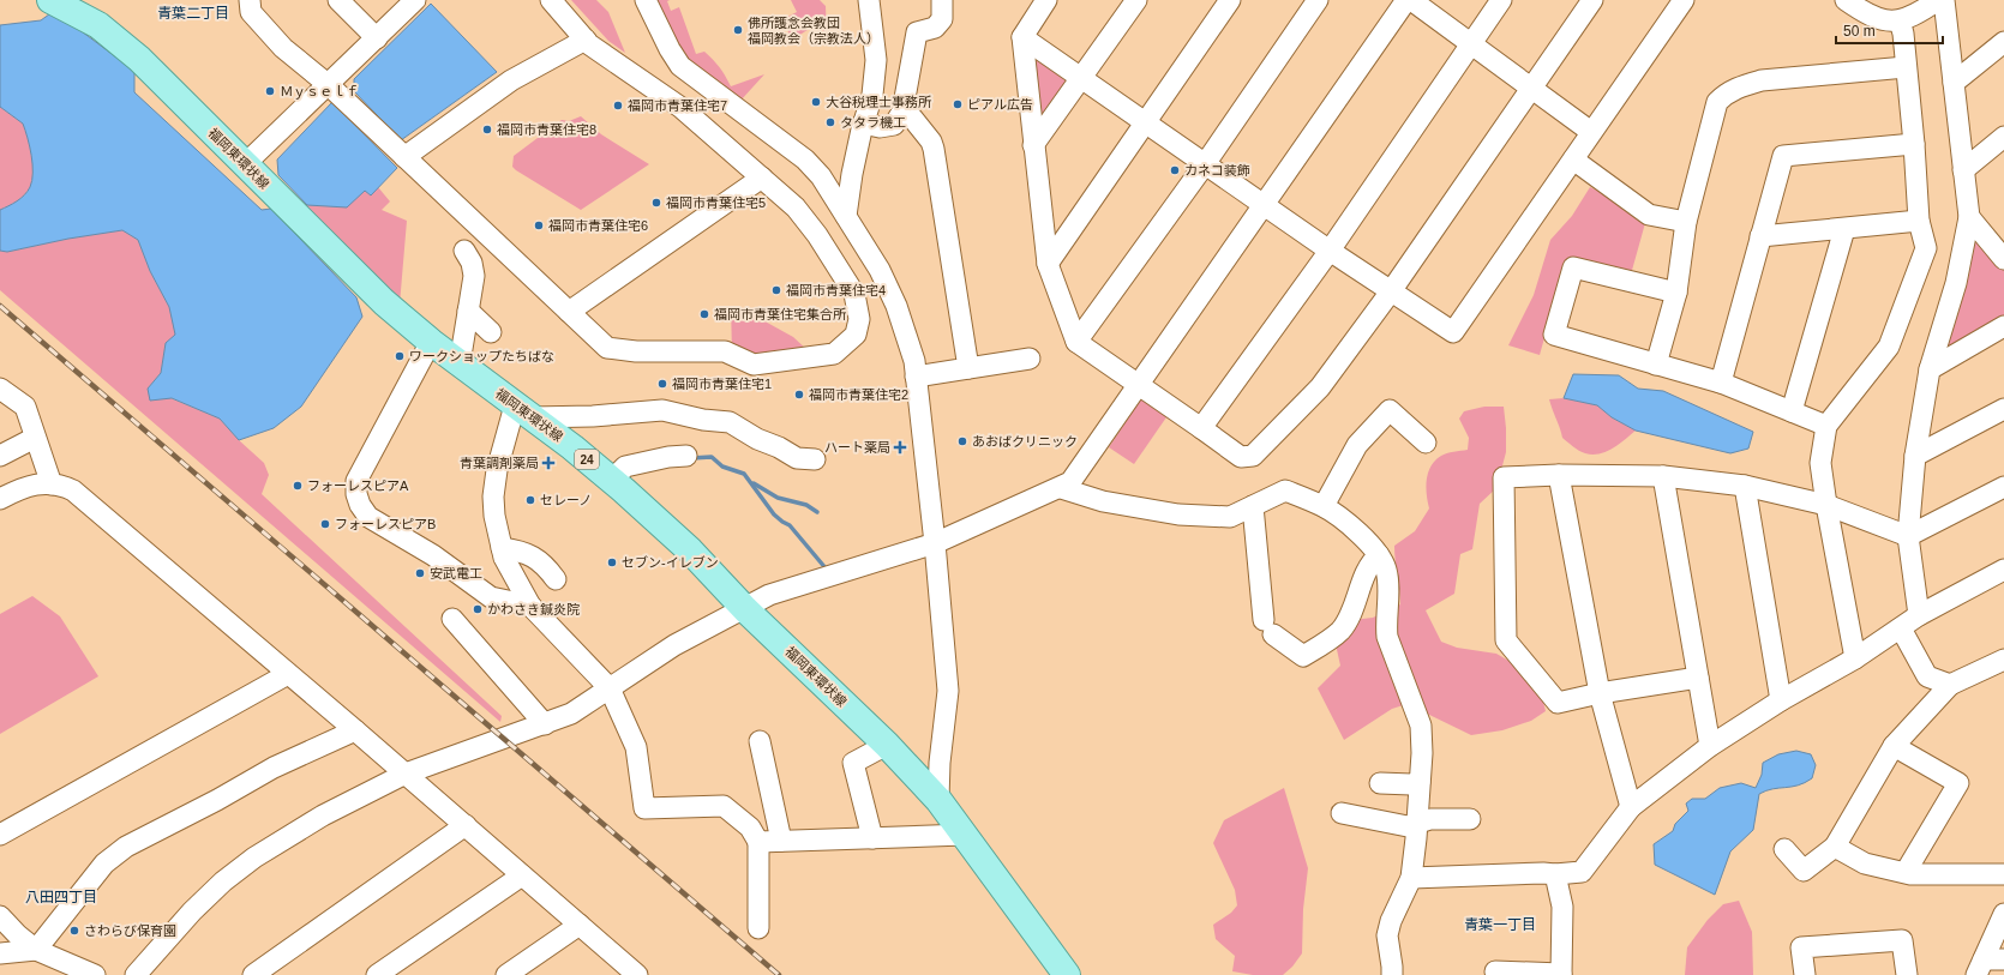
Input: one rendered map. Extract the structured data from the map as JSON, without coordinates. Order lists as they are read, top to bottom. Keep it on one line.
{"streets":{"main road":["福岡東環状線","24"]},"districts":["青葉二丁目","八田四丁目","青葉一丁目"],"places":{"other":["佛所護念会教団 福岡教会（宗教法人）","Ｍｙｓｅｌｆ","大谷税理士事務所","ピアル広告","福岡市青葉住宅7","タタラ機工","福岡市青葉住宅8","カネコ装飾","福岡市青葉住宅5","福岡市青葉住宅6","福岡市青葉住宅4","福岡市青葉住宅集合所","ワークショップたちばな","福岡市青葉住宅1","福岡市青葉住宅2","あおばクリニック","フォーレスピアA","セレーノ","フォーレスピアB","セブン-イレブン","安武電工","かわさき鍼炎院","さわらび保育園"],"health":["ハート薬局","青葉調剤薬局"]},"scale_bar":"50 m"}
